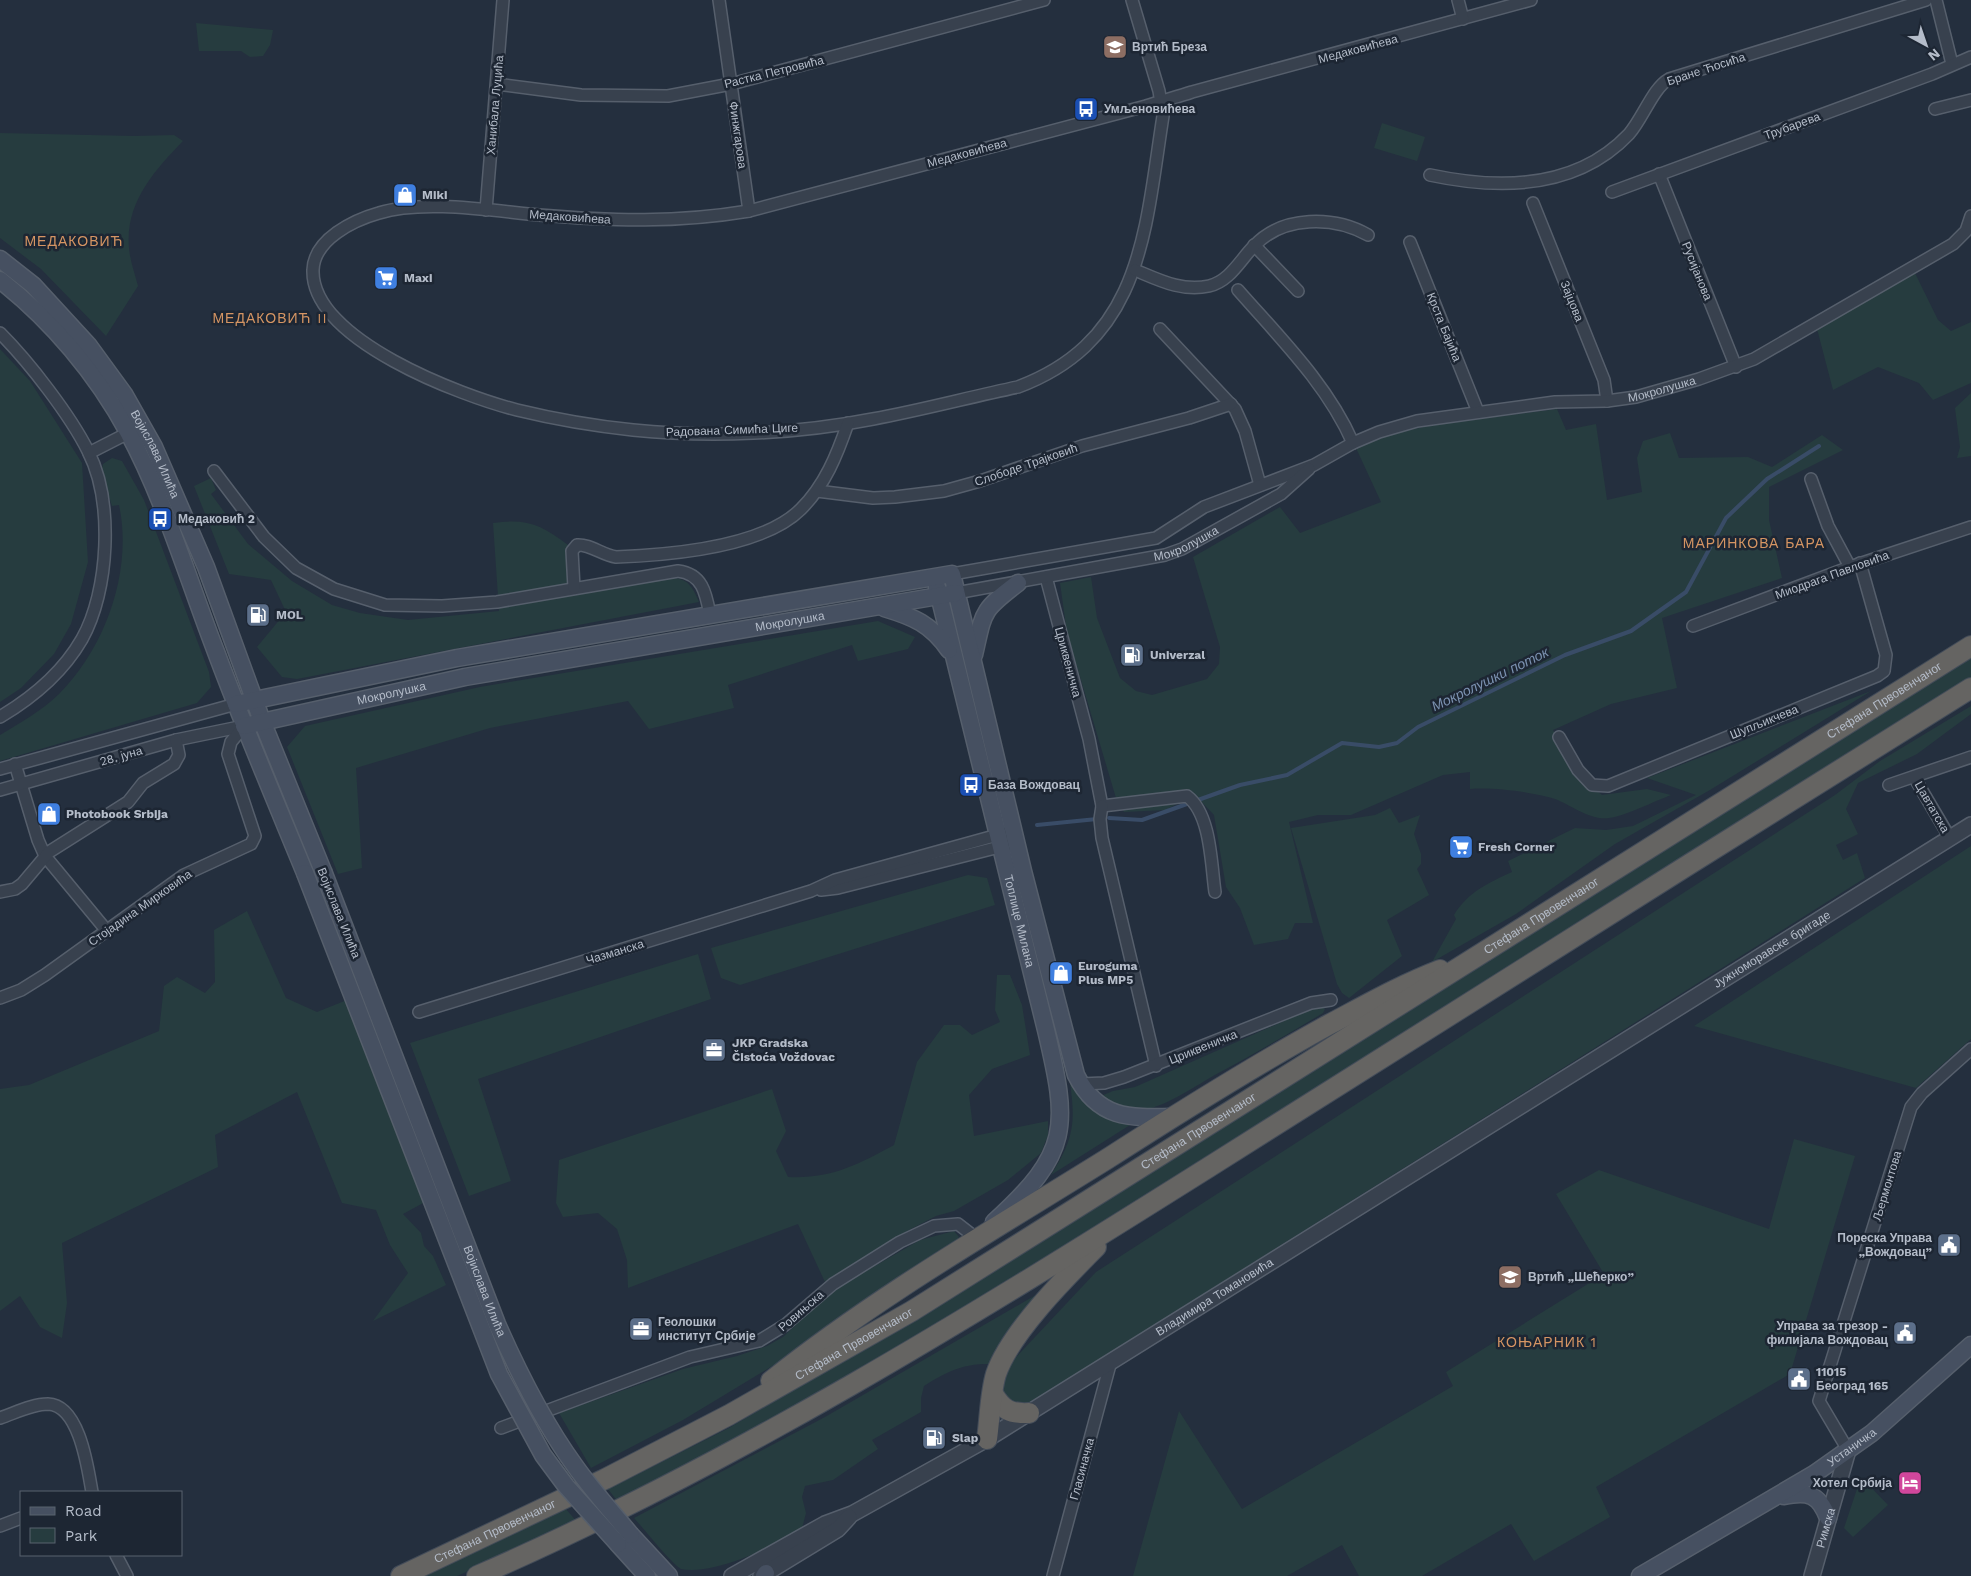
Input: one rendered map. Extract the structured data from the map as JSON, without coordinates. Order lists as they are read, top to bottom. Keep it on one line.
{"streets":{"highway":["Стефана Првовенчаног"],"main road":["Мокролушка","Војислава Илића","Топлице Милана","Устаничка"],"street":["Медаковићева","Бране Ћосића","Растка Петровића","Ханибала Луцића","Трубарева","Финжгарова","Русијанова","Зајцова","Крста Бајића","Радована Симића Циге","Слободе Трајковић","Миодрага Павловића","Цриквеничка","Шупљикчева","28. јуна","Цавтатска","Стојадина Мирковића","Јужноморавске бригаде","Чазманска","Љермонтова","Владимира Томановића","Ровињска","Гласиначка","Римска"]},"crossings":[["Медаковићева","Ханибала Луцића"],["Медаковићева","Финжгарова"],["Медаковићева","Радована Симића Циге"],["Растка Петровића","Ханибала Луцића"],["Растка Петровића","Финжгарова"],["Трубарева","Русијанова"],["Русијанова","Мокролушка"],["Зајцова","Мокролушка"],["Крста Бајића","Мокролушка"],["Мокролушка","Војислава Илића"],["Мокролушка","Цриквеничка"],["Мокролушка","28. јуна"],["Мокролушка","Стојадина Мирковића"],["Мокролушка","Топлице Милана"],["Војислава Илића","28. јуна"],["Војислава Илића","Стојадина Мирковића"],["Миодрага Павловића","Шупљикчева"],["28. јуна","Стојадина Мирковића"],["Цавтатска","Јужноморавске бригаде"],["Топлице Милана","Чазманска"],["Топлице Милана","Ровињска"],["Јужноморавске бригаде","Владимира Томановића"],["Љермонтова","Устаничка"],["Љермонтова","Римска"],["Владимира Томановића","Гласиначка"],["Устаничка","Римска"]],"districts":["МЕДАКОВИЋ","МЕДАКОВИЋ II","МАРИНКОВА БАРА","КОЊАРНИК 1"],"water":["Мокролушки поток"],"places":{"school or university":["Вртић Бреза","Вртић „Шећерко”"],"bus stop":["Умљеновићева","Медаковић 2","База Вождовац"],"shop":["Miki","Photobook Srbija","Euroguma Plus MP5"],"supermarket":["Maxi","Fresh Corner"],"fuel station":["MOL","Univerzal","Slap"],"office":["JKP Gradska Čistoća Voždovac","Геолошки институт Србије"],"public building":["Пореска Управа „Вождовац”","Управа за трезор - филијала Вождовац","11015 Београд 165"],"hotel":["Хотел Србија"]},"legend":["Road","Park"],"north":"bottom right"}
